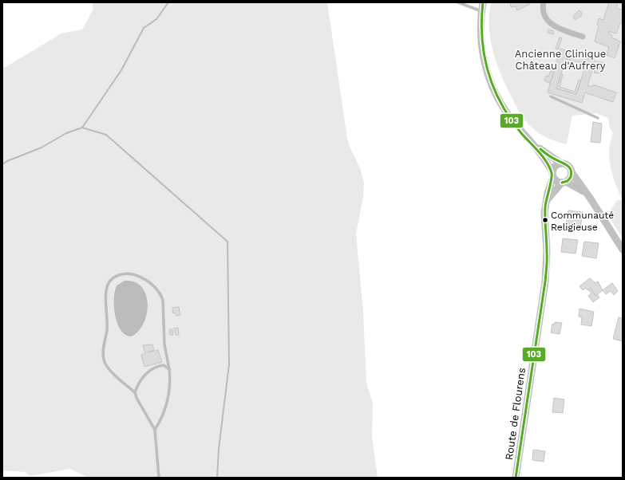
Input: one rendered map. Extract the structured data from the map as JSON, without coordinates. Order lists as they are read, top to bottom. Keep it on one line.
{"streets":{"street":["Route de Flourens"]},"parks":["Ancienne Clinique Château d'Aufrery"],"places":["Communauté Religieuse"],"lines":["transit line 103"]}
